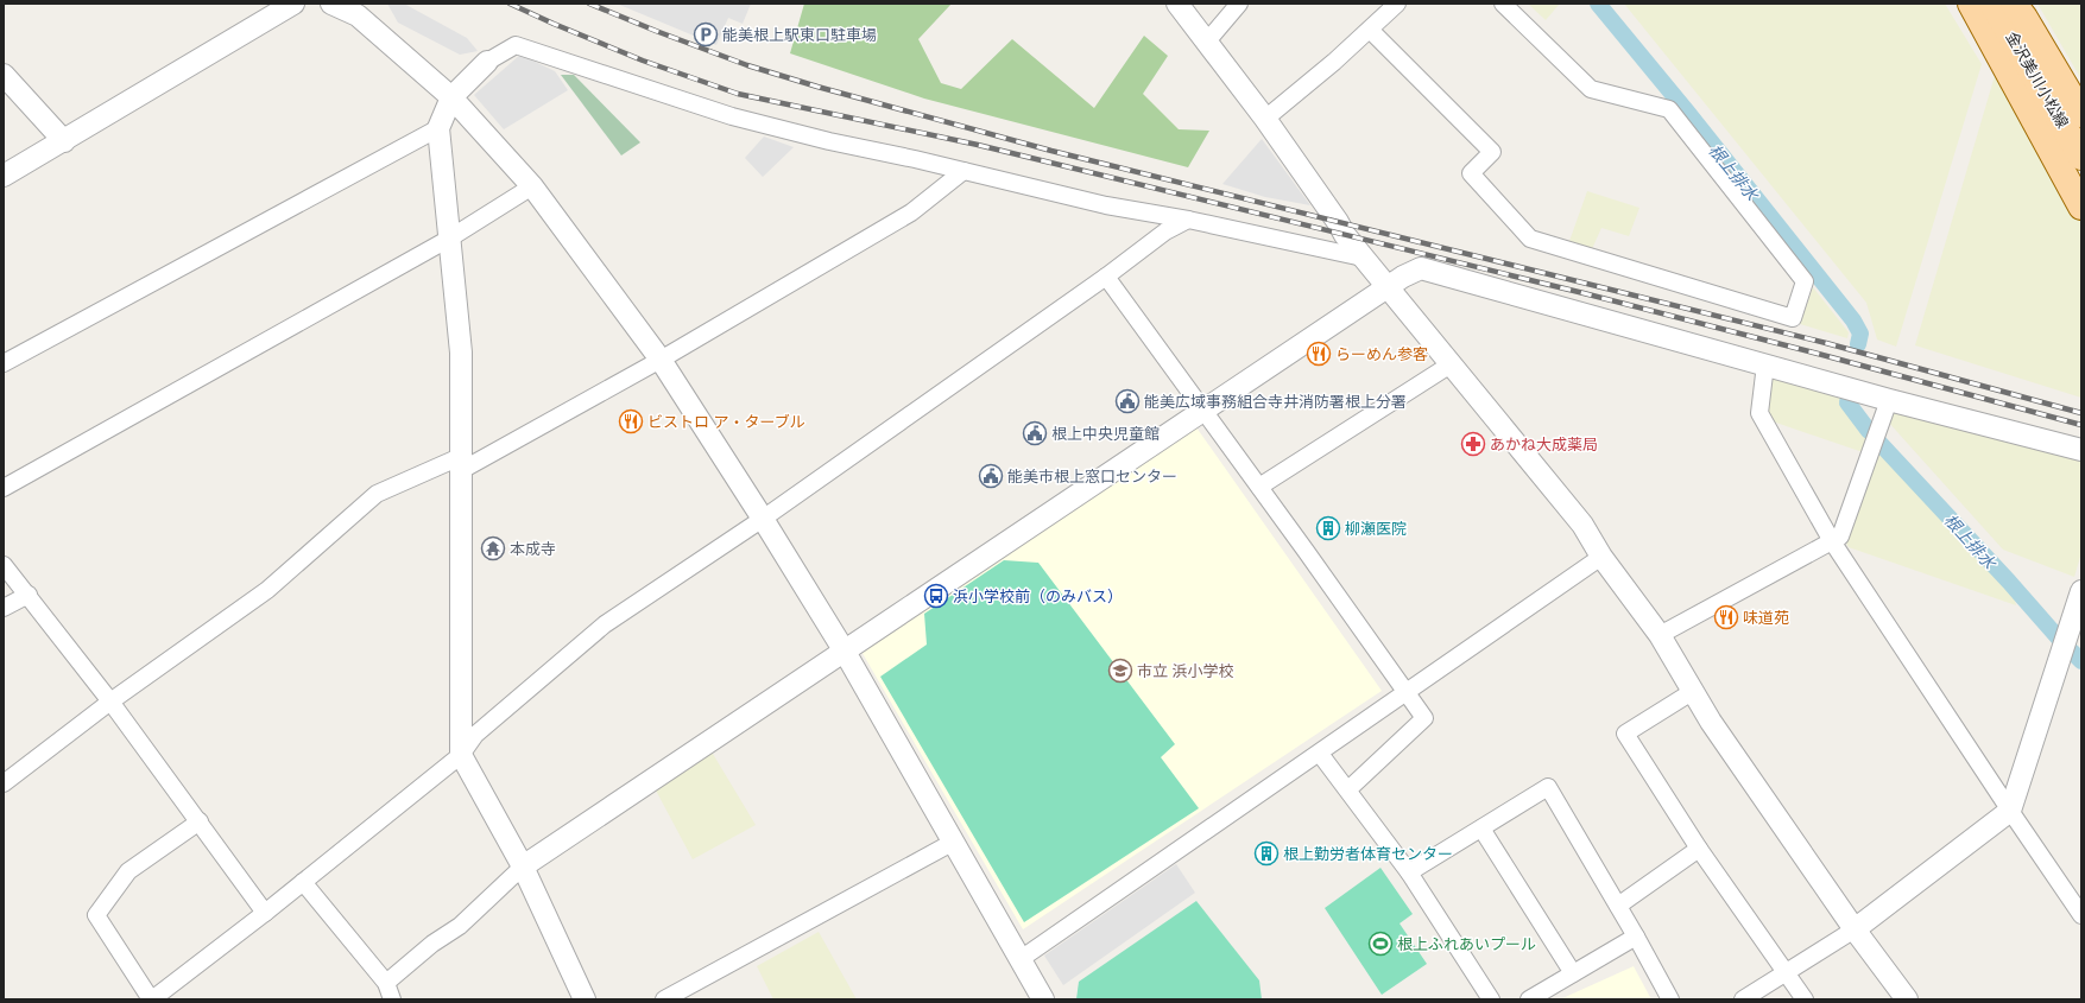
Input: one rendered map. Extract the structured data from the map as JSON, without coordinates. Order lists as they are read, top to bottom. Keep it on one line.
{"streets":{"main road":["金沢美川小松線"]},"water":["根上排水"],"places":{"parking":["能美根上駅東口駐車場"],"restaurant":["らーめん参客","ビストロ ア・ターブル","味道苑"],"public building":["能美広域事務組合寺井消防署根上分署","根上中央児童館","能美市根上窓口センター"],"pharmacy":["あかね大成薬局"],"building":["柳瀬医院","根上勤労者体育センター"],"temple":["本成寺"],"bus stop":["浜小学校前（のみバス）"],"school or university":["市立 浜小学校"],"sports":["根上ふれあいプール"]}}
